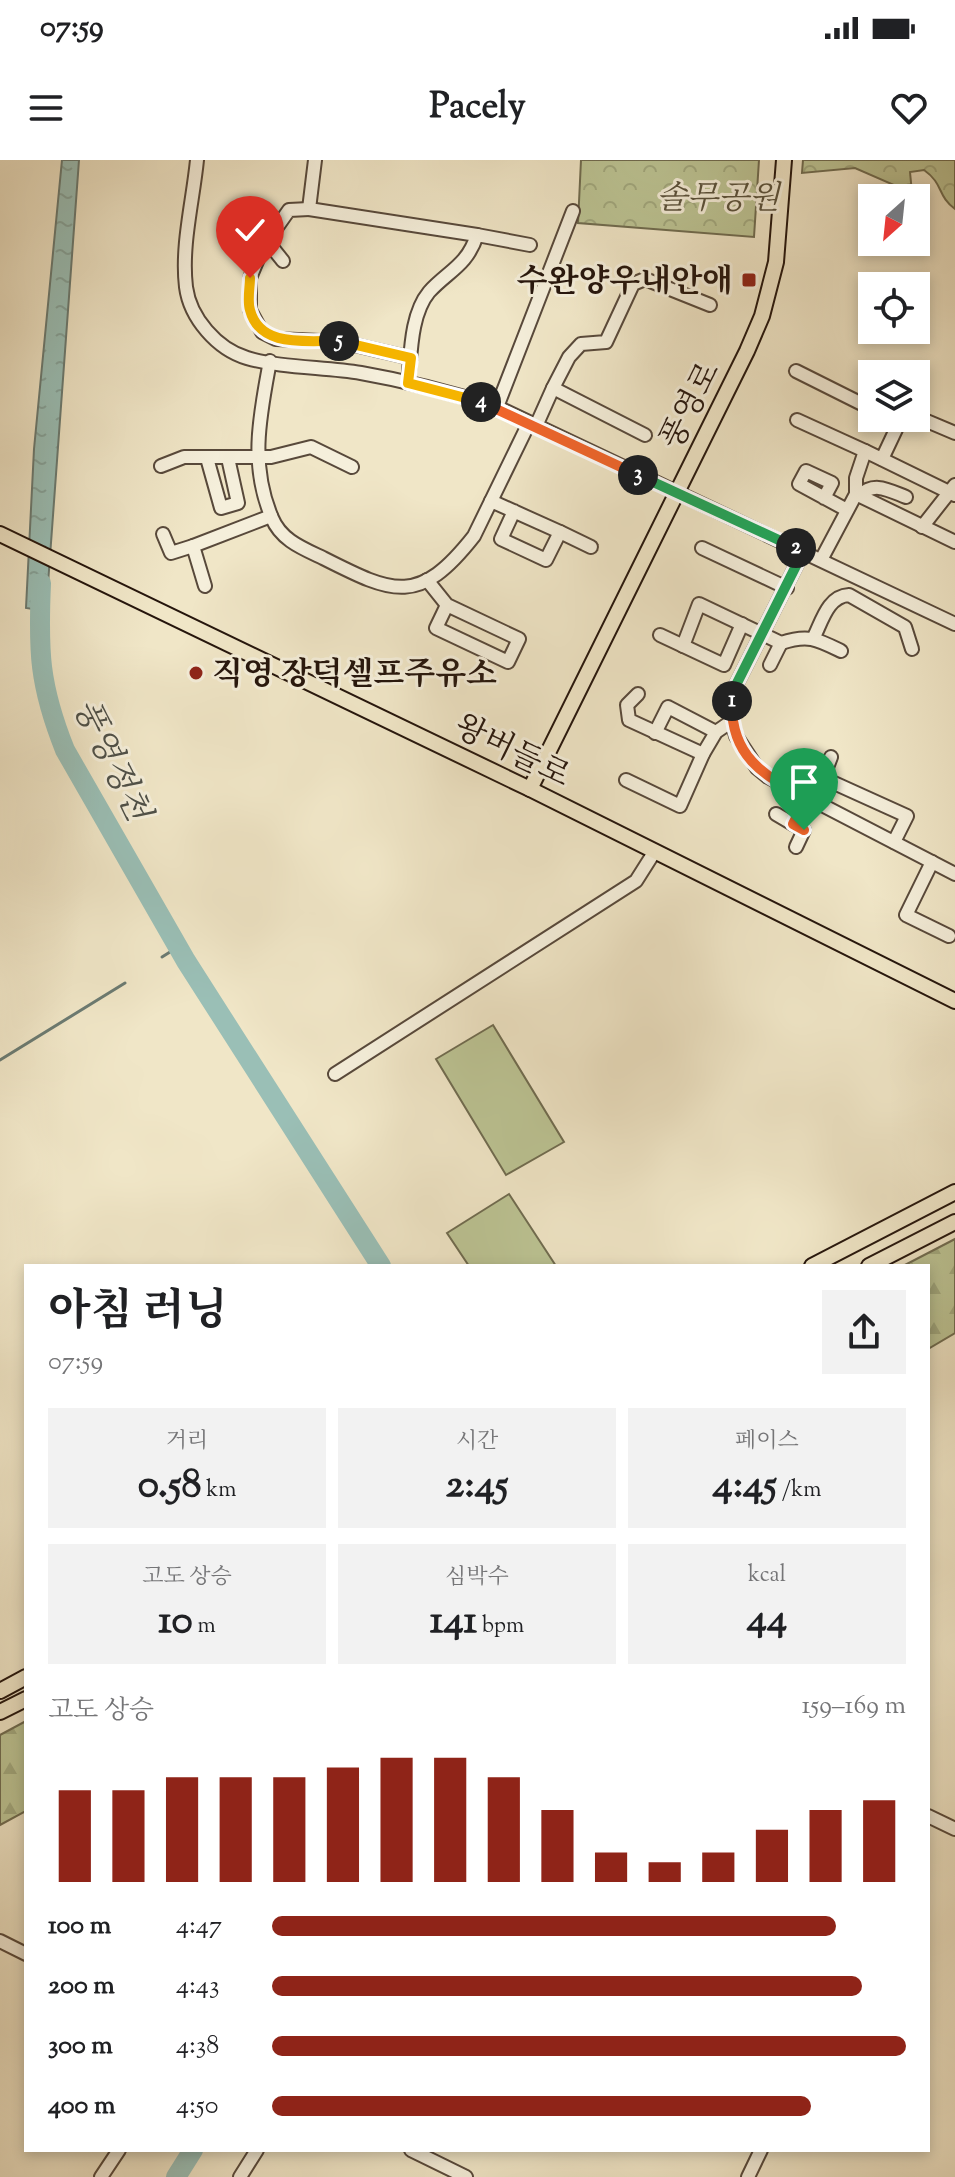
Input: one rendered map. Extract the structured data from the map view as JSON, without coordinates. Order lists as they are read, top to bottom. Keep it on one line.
{"streets":{"main road":["풍영로","왕버들로"]},"crossings":[["풍영로","왕버들로"]],"water":["풍영정천"],"parks":["솔무공원"],"places":{"transit":["수완양우내안애"],"other":["직영 장덕셀프주유소"]},"north":"bottom left","page":{"status":"07:59","header":"Pacely","pins":["5","4","3","2","1"],"heading":["아침 러닝","07:59"],"stats":[["거리","0.58 km"],["시간","2:45"],["페이스","4:45 /km"],["고도 상승","10 m"],["심박수","141 bpm"],["kcal","44"]],"chart":["고도 상승","159–169 m"],"list":[{"name":"100 m","note":"4:47"},{"name":"200 m","note":"4:43"},{"name":"300 m","note":"4:38"},{"name":"400 m","note":"4:50"}]}}
